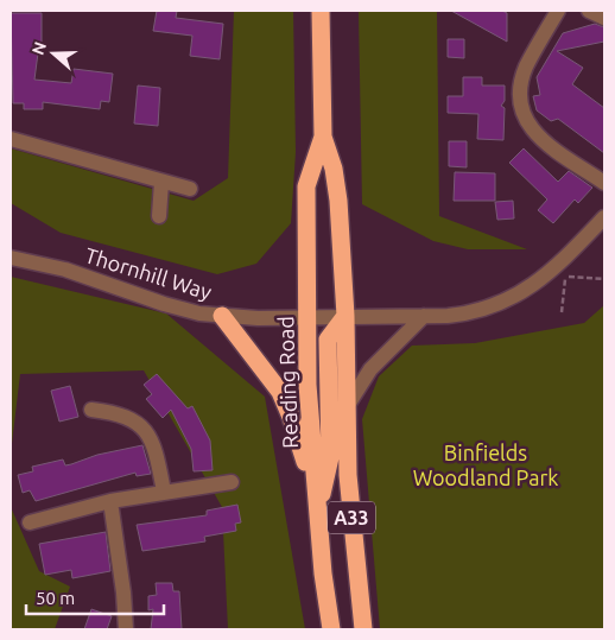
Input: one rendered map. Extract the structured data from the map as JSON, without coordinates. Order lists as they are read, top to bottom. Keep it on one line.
{"streets":{"highway":["Reading Road","A33"],"street":["Thornhill Way"]},"crossings":[["Thornhill Way","Reading Road"]],"parks":["Binfields Woodland Park"],"scale_bar":"50 m","north":"left"}
